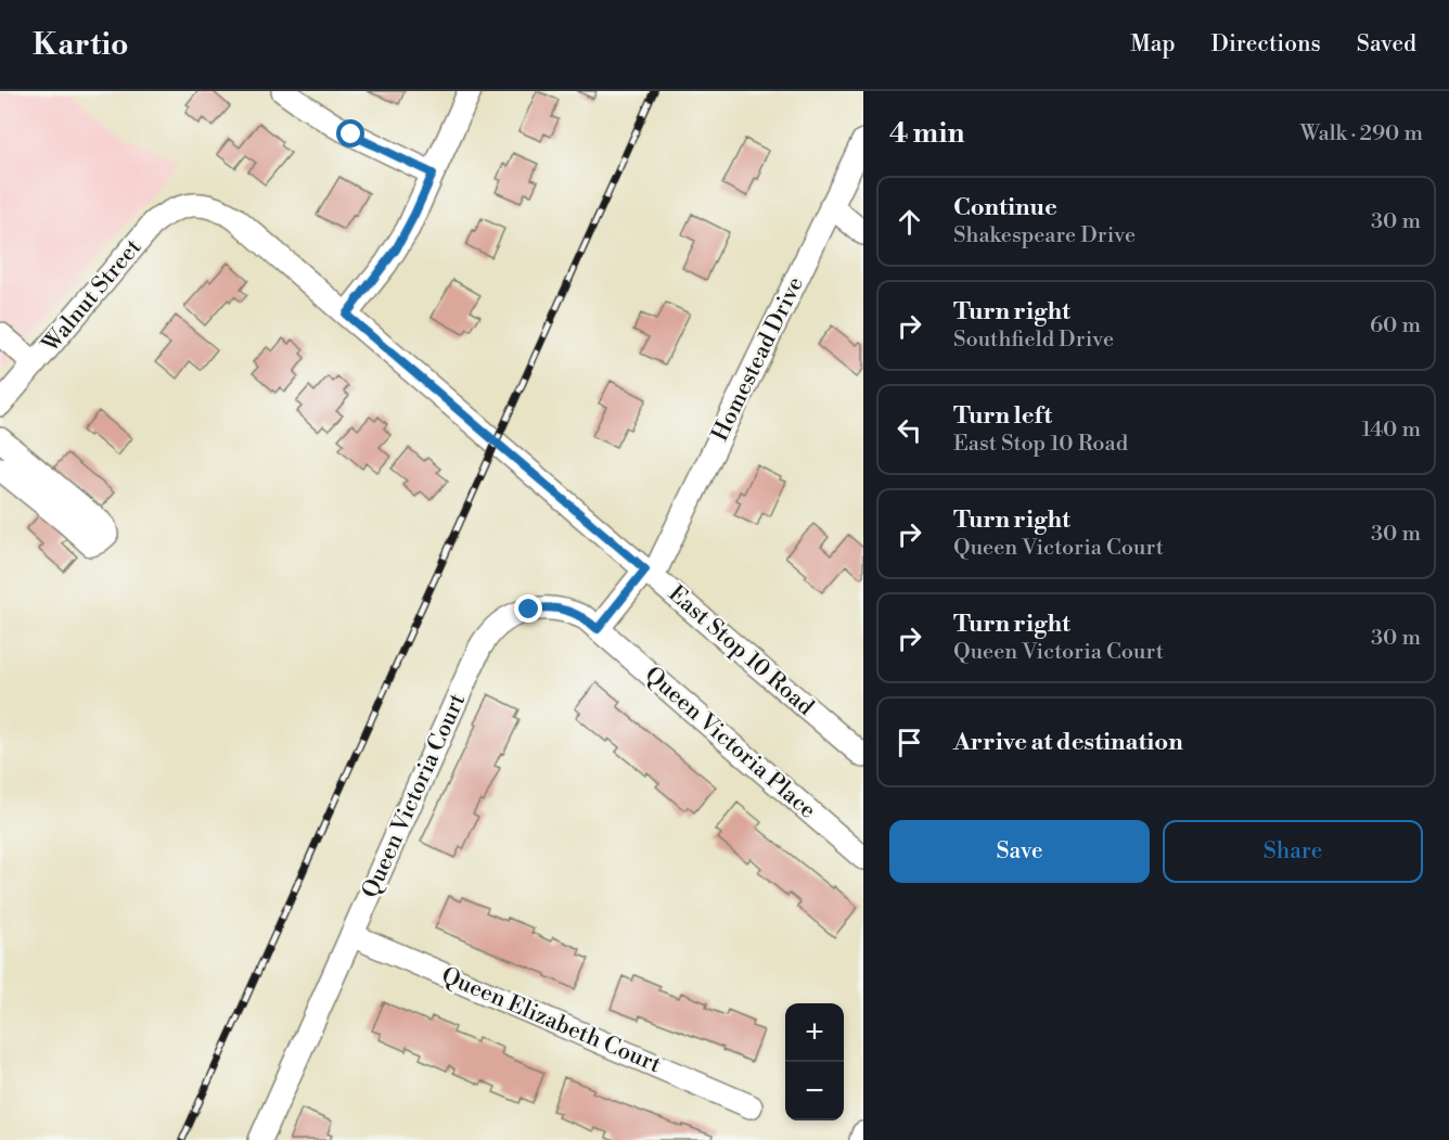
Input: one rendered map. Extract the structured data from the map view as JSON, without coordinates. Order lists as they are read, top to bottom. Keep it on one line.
{"streets":{"street":["Walnut Street","Homestead Drive","East Stop 10 Road","Queen Victoria Place","Queen Victoria Court","Queen Elizabeth Court"]},"crossings":[["Walnut Street","East Stop 10 Road"],["Homestead Drive","East Stop 10 Road"],["Queen Victoria Place","Queen Victoria Court"],["Queen Victoria Court","Queen Elizabeth Court"]],"page":{"header":"Kartio","nav":["Map","Directions","Saved"],"heading":["4 min","Walk · 290 m"],"list":[["Continue","Shakespeare Drive","30 m"],["Turn right","Southfield Drive","60 m"],["Turn left","East Stop 10 Road","140 m"],["Turn right","Queen Victoria Court","30 m"],["Turn right","Queen Victoria Court","30 m"],"Arrive at destination"],"buttons":["Save","Share"],"map_buttons":["+","−"]}}
